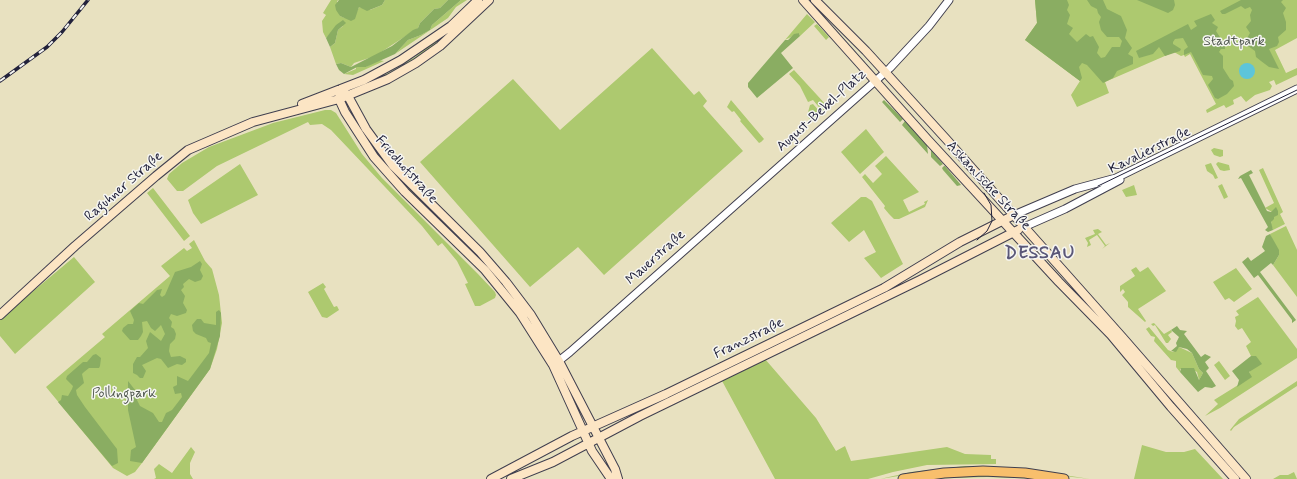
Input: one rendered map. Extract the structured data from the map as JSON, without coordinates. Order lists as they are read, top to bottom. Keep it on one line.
{"streets":{"main road":["Kavalierstraße","Friedhofstraße","Askanische Straße","Raguhner Straße","Franzstraße"],"street":["August-Bebel-Platz","Mauerstraße"]},"crossings":[["August-Bebel-Platz","Askanische Straße"],["August-Bebel-Platz","Mauerstraße"],["Kavalierstraße","Askanische Straße"],["Kavalierstraße","Franzstraße"],["Friedhofstraße","Raguhner Straße"],["Friedhofstraße","Mauerstraße"],["Friedhofstraße","Franzstraße"],["Askanische Straße","Franzstraße"]],"districts":["DESSAU"],"parks":["Stadtpark","Pollingpark"]}
